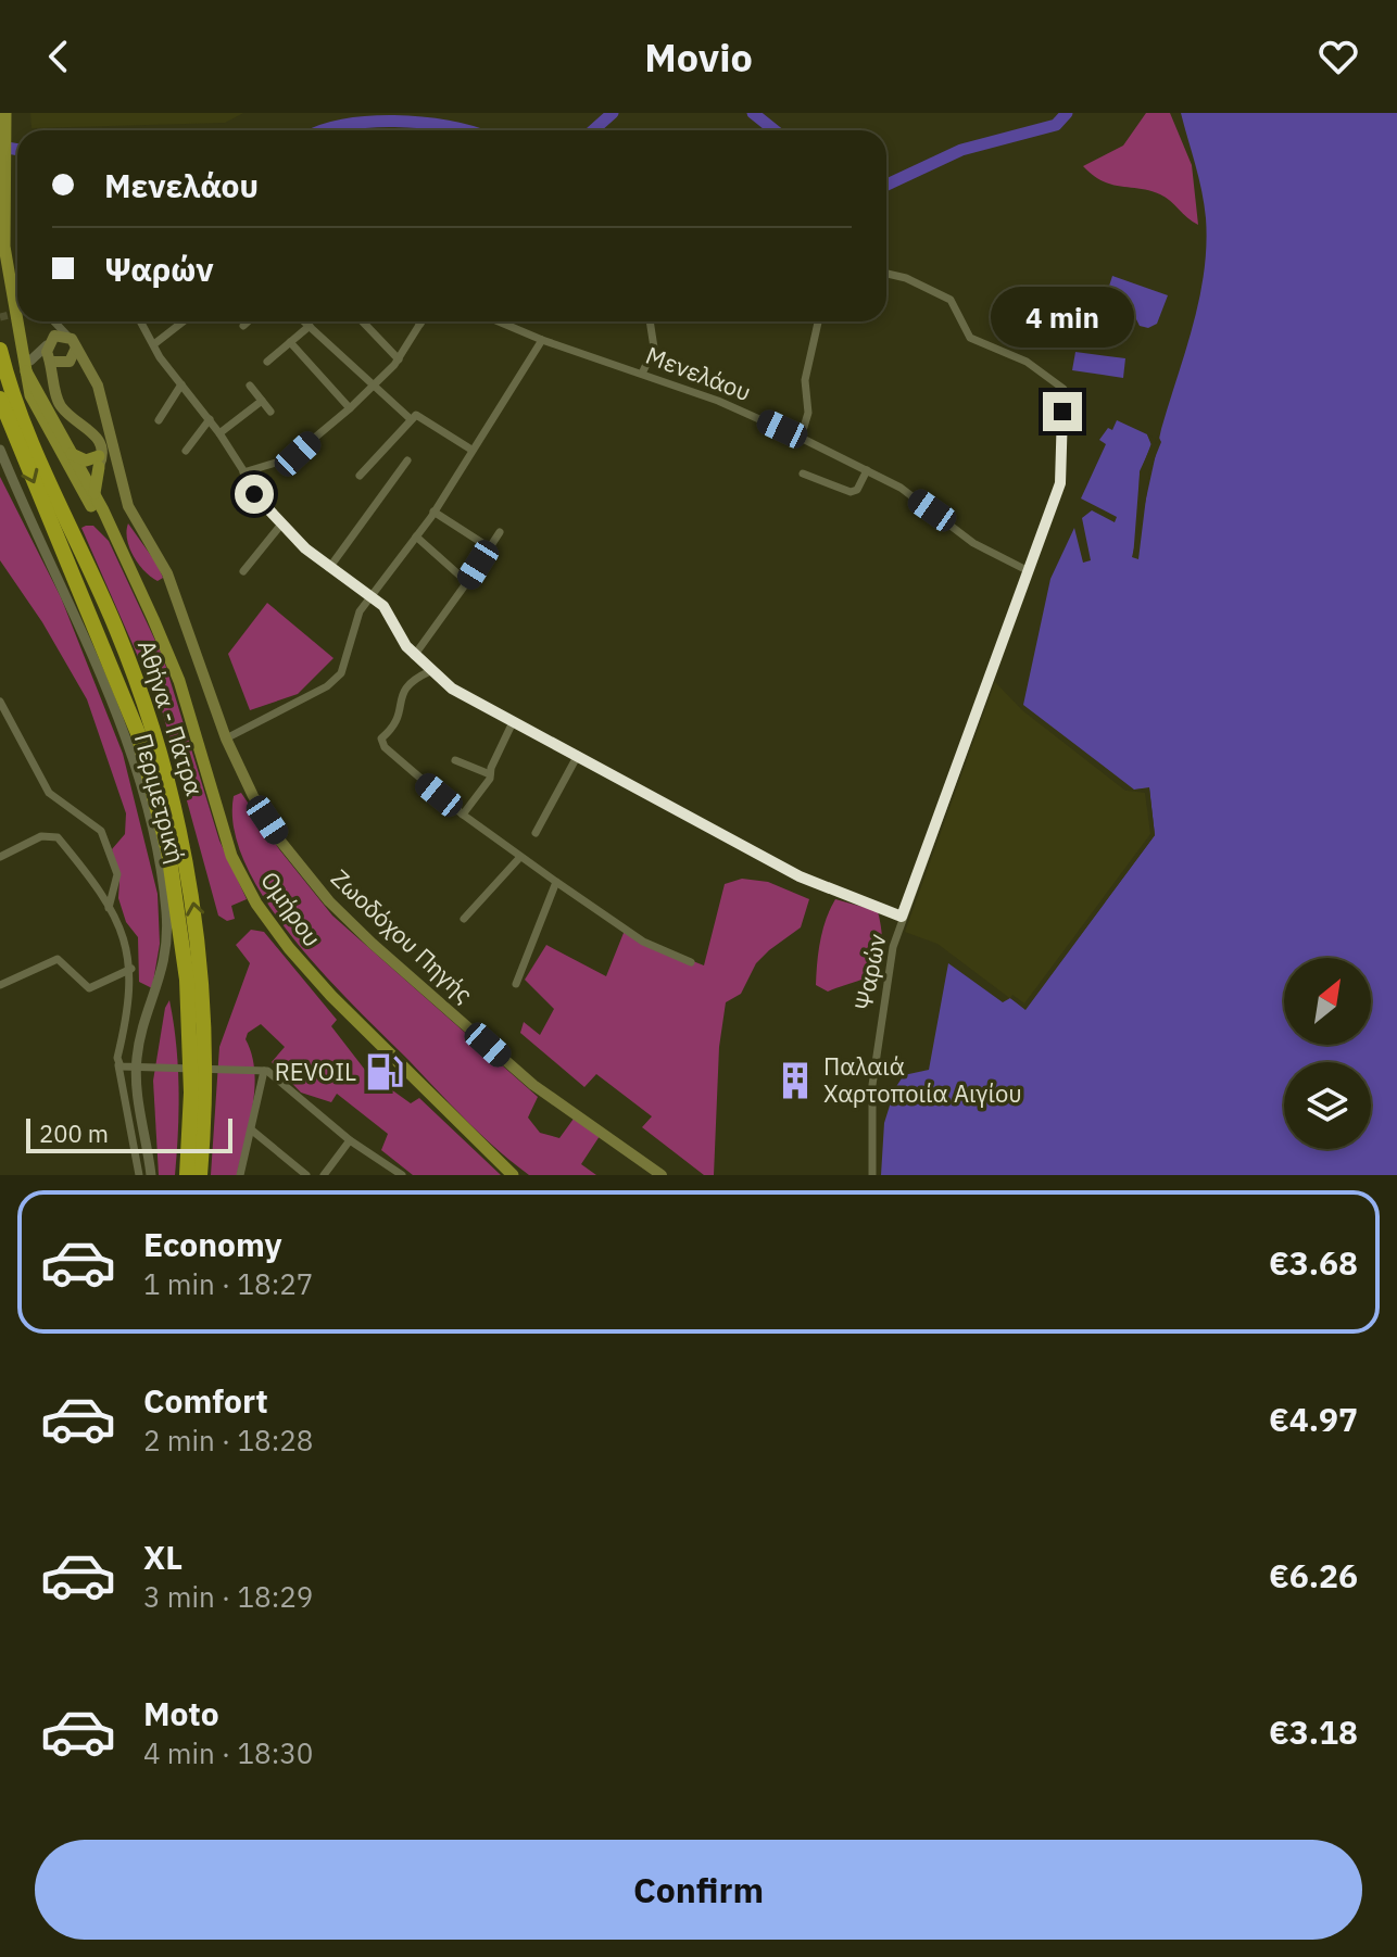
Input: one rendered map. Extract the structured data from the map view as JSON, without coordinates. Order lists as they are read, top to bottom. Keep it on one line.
{"streets":{"highway":["Αθήνα - Πάτρα"],"main road":["Ομήρου","Ζωοδόχου Πηγής"],"street":["Μενελάου","Περιμετρική","Ψαρών"]},"crossings":[["Μενελάου","Ψαρών"]],"places":{"fuel station":["REVOIL"],"building":["Παλαιά Χαρτοποιία Αιγίου"]},"scale_bar":"200 m","north":"top right","page":{"header":"Movio","banner":["Μενελάου","Ψαρών"],"bubble":"4 min","scale":"200 m","list":[{"name":"Economy","note":"1 min · 18:27","value":"€3.68"},{"name":"Comfort","note":"2 min · 18:28","value":"€4.97"},{"name":"XL","note":"3 min · 18:29","value":"€6.26"},{"name":"Moto","note":"4 min · 18:30","value":"€3.18"}],"buttons":"Confirm"}}
